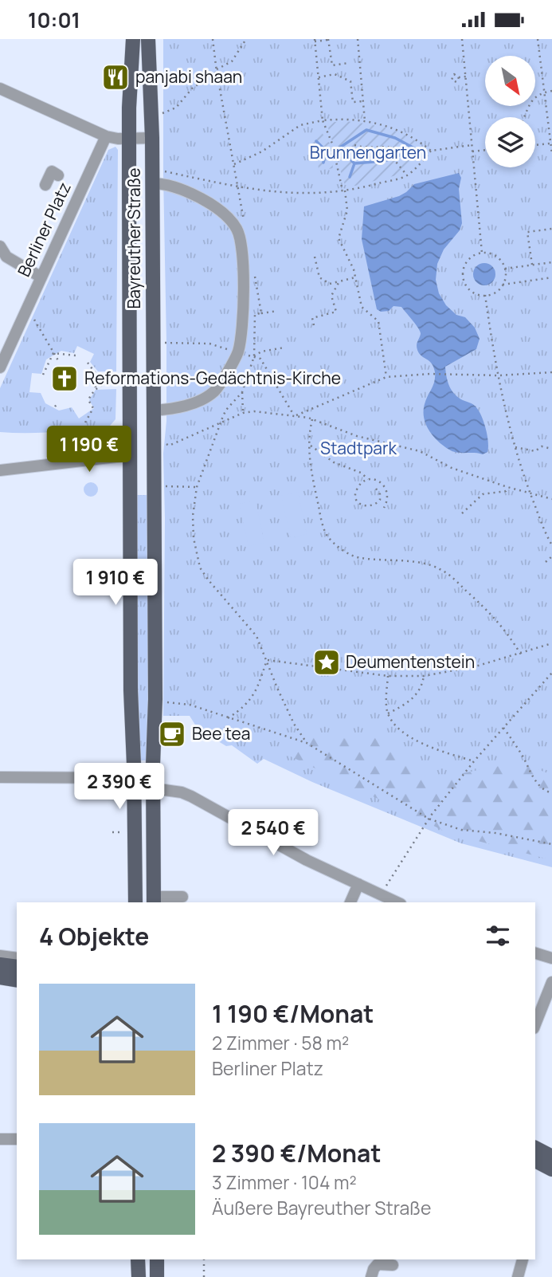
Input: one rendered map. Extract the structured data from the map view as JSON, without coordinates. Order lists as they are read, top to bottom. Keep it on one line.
{"streets":{"main road":["Bayreuther Straße"],"street":["Berliner Platz"]},"parks":["Brunnengarten","Stadtpark"],"places":{"restaurant":["panjabi shaan"],"church":["Reformations-Gedächtnis-Kirche"],"place":["Deumentenstein"],"cafe":["Bee tea"]},"north":"bottom right","page":{"status":"10:01","price":["1 190 €","1 910 €","2 390 €","2 540 €"],"heading":"4 Objekte","list":[{"name":"1 190 €/Monat","note":"2 Zimmer · 58 m² · Berliner Platz"},{"name":"2 390 €/Monat","note":"3 Zimmer · 104 m² · Äußere Bayreuther Straße"}]}}
